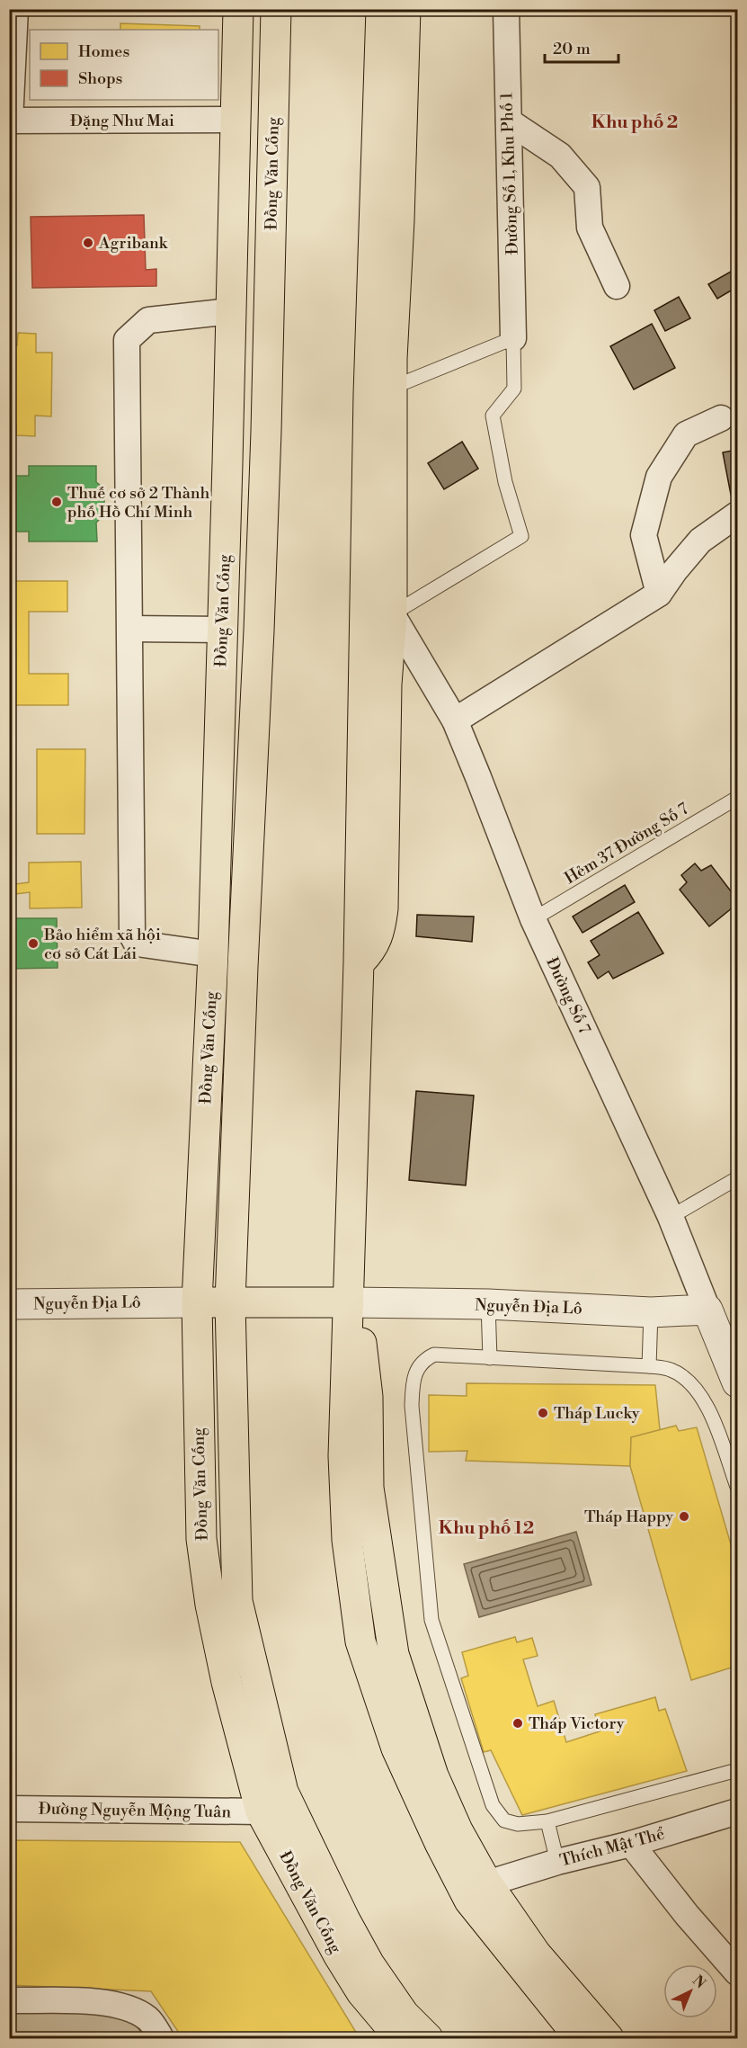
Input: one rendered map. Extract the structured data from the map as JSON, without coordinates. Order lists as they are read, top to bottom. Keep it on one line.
{"streets":{"main road":["Đồng Văn Cống"],"street":["Đặng Như Mai","Đường Số 1, Khu Phố 1","Đường Số 7","Nguyễn Địa Lô","Đường Nguyễn Mộng Tuân","Thích Mật Thể"],"lane":["Hẻm 37 Đường Số 7"]},"crossings":[["Đặng Như Mai","Đồng Văn Cống"],["Đồng Văn Cống","Nguyễn Địa Lô"],["Đồng Văn Cống","Đường Nguyễn Mộng Tuân"],["Hẻm 37 Đường Số 7","Đường Số 7"],["Đường Số 7","Nguyễn Địa Lô"]],"districts":["Khu phố 2","Khu phố 12"],"places":["Agribank","Thuế cơ sở 2 Thành phố Hồ Chí Minh","Bảo hiểm xã hội cơ sở Cát Lái","Tháp Lucky","Tháp Happy","Tháp Victory"],"legend":["Homes","Shops"],"scale_bar":"20 m","north":"top right"}
